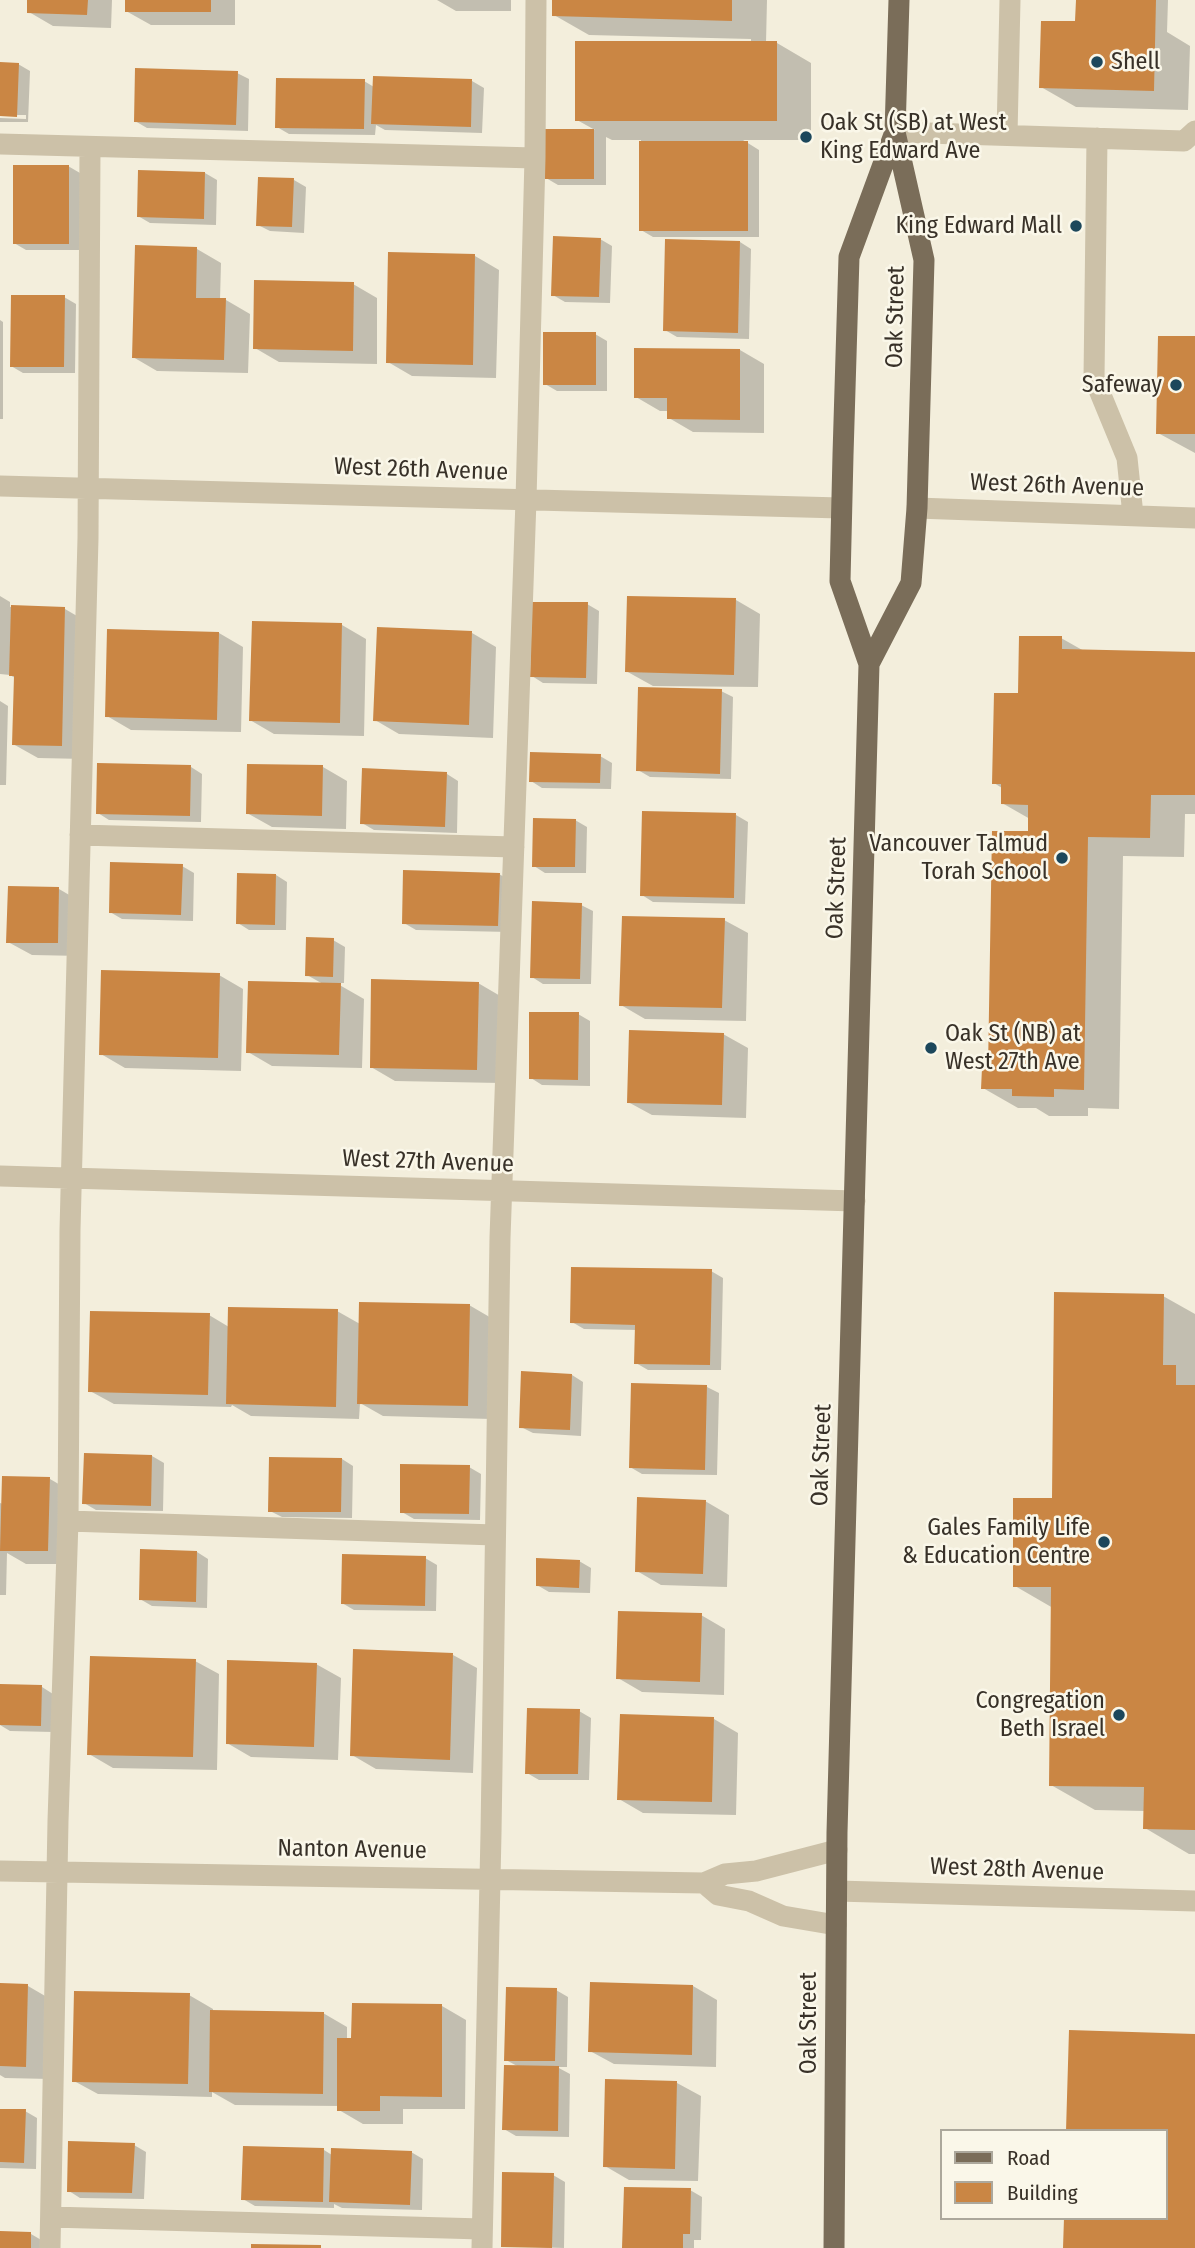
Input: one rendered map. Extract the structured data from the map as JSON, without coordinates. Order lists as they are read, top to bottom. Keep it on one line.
{"streets":{"main road":["Oak Street"],"street":["West 26th Avenue","West 27th Avenue","Nanton Avenue","West 28th Avenue"]},"crossings":[["Oak Street","West 26th Avenue"],["Oak Street","West 27th Avenue"],["Oak Street","Nanton Avenue"],["Oak Street","West 28th Avenue"]],"places":["Shell","Oak St (SB) at West King Edward Ave","King Edward Mall","Safeway","Vancouver Talmud Torah School","Oak St (NB) at West 27th Ave","Gales Family Life & Education Centre","Congregation Beth Israel"],"legend":["Road","Building"]}
